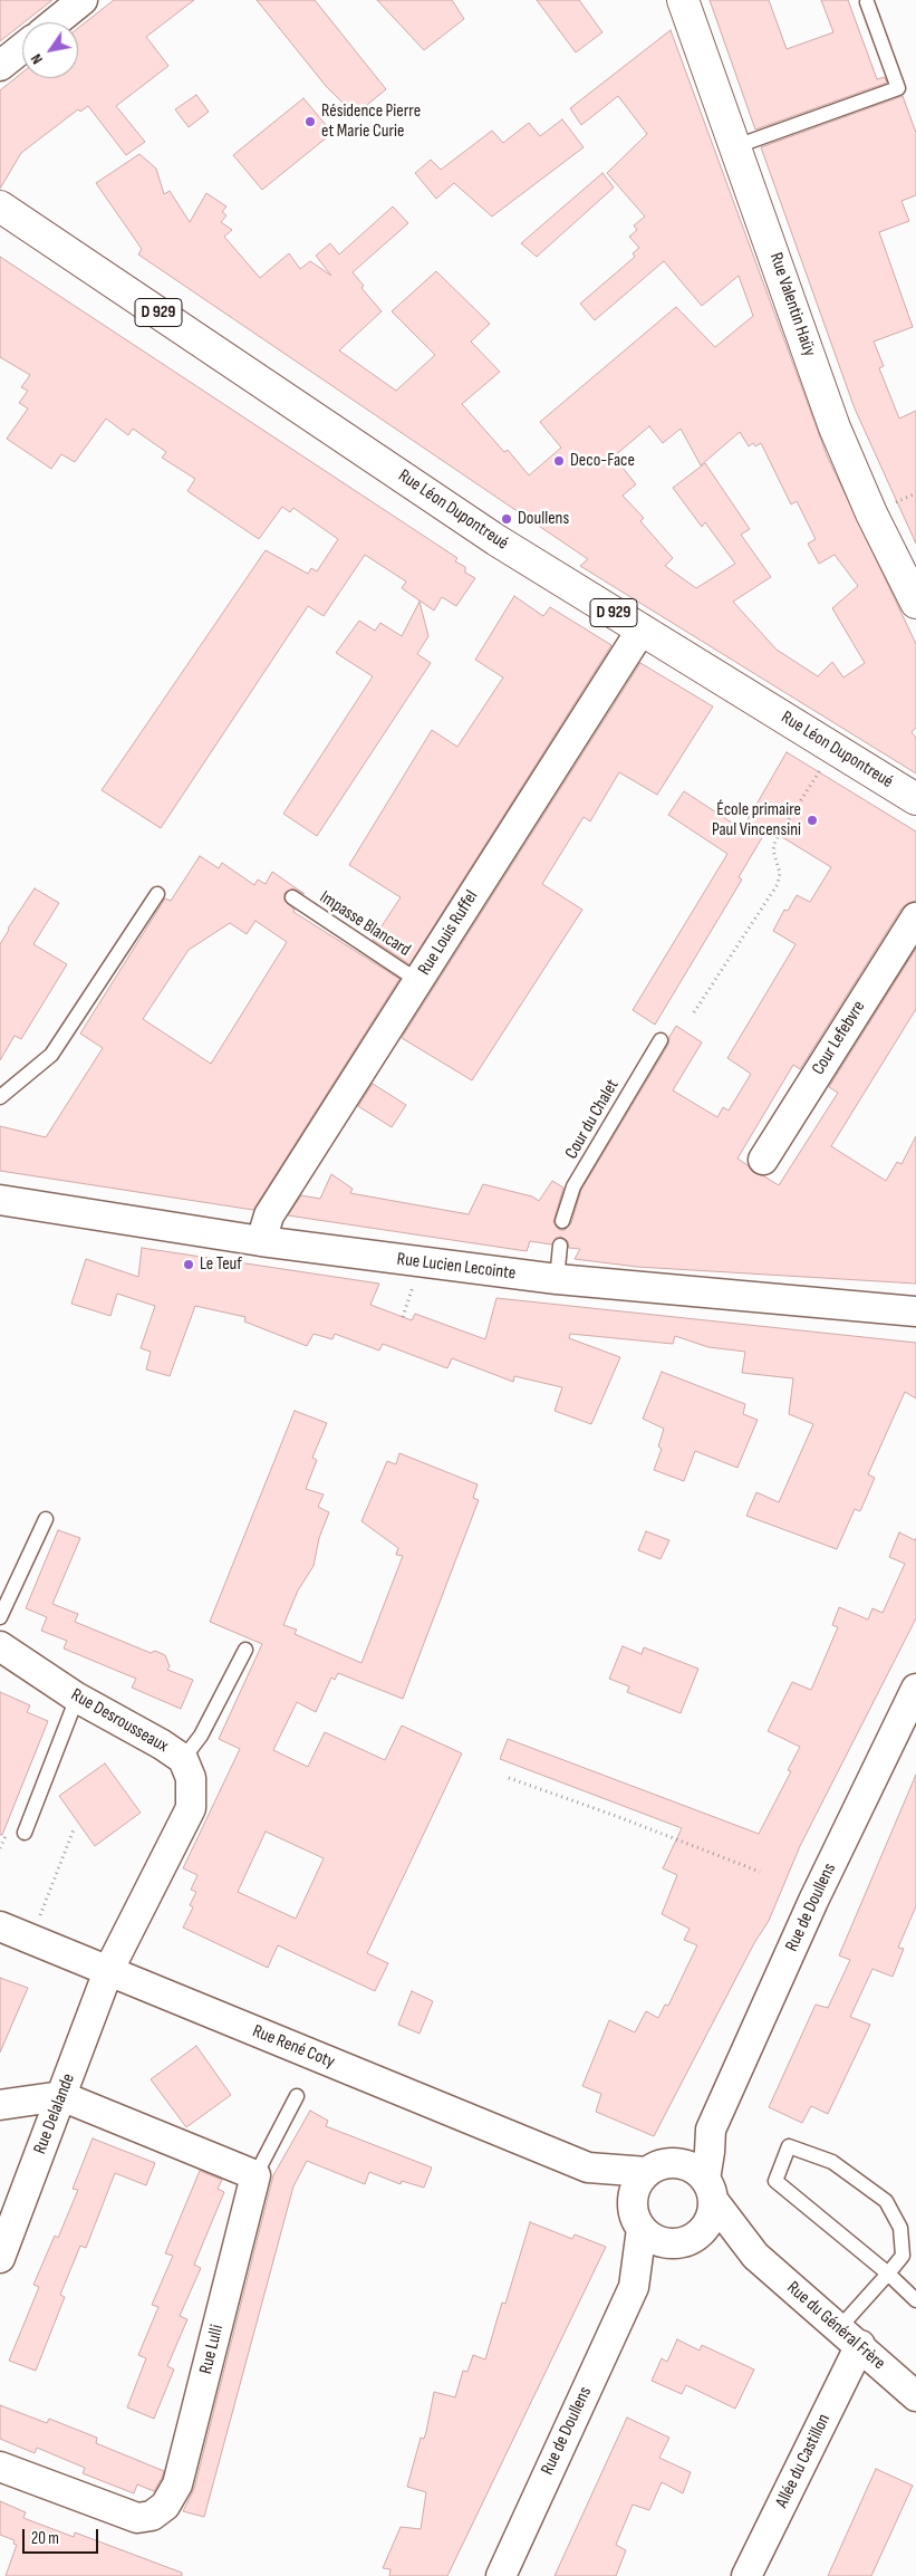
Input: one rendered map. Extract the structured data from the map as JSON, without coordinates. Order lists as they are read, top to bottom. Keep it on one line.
{"streets":{"main road":["Rue Valentin Haüy","D 929","Rue Léon Dupontreué"],"street":["Rue Louis Ruffel","Cour Lefebvre","Rue Lucien Lecointe","Rue Desrousseaux","Rue de Doullens","Rue René Coty","Rue Delalande","Rue du Général Frère","Rue Lulli","Allée du Castillon"],"lane":["Impasse Blancard","Cour du Chalet"]},"crossings":[["Rue Léon Dupontreué","Rue Louis Ruffel"],["Impasse Blancard","Rue Louis Ruffel"],["Rue Louis Ruffel","Rue Lucien Lecointe"],["Rue Desrousseaux","Rue René Coty"],["Rue Desrousseaux","Rue Delalande"],["Rue de Doullens","Rue René Coty"],["Rue de Doullens","Rue du Général Frère"],["Rue René Coty","Rue Delalande"],["Rue René Coty","Rue du Général Frère"],["Rue du Général Frère","Allée du Castillon"]],"places":["Résidence Pierre et Marie Curie","Deco-Face","Doullens","École primaire Paul Vincensini","Le Teuf"],"scale_bar":"20 m","north":"bottom left"}
